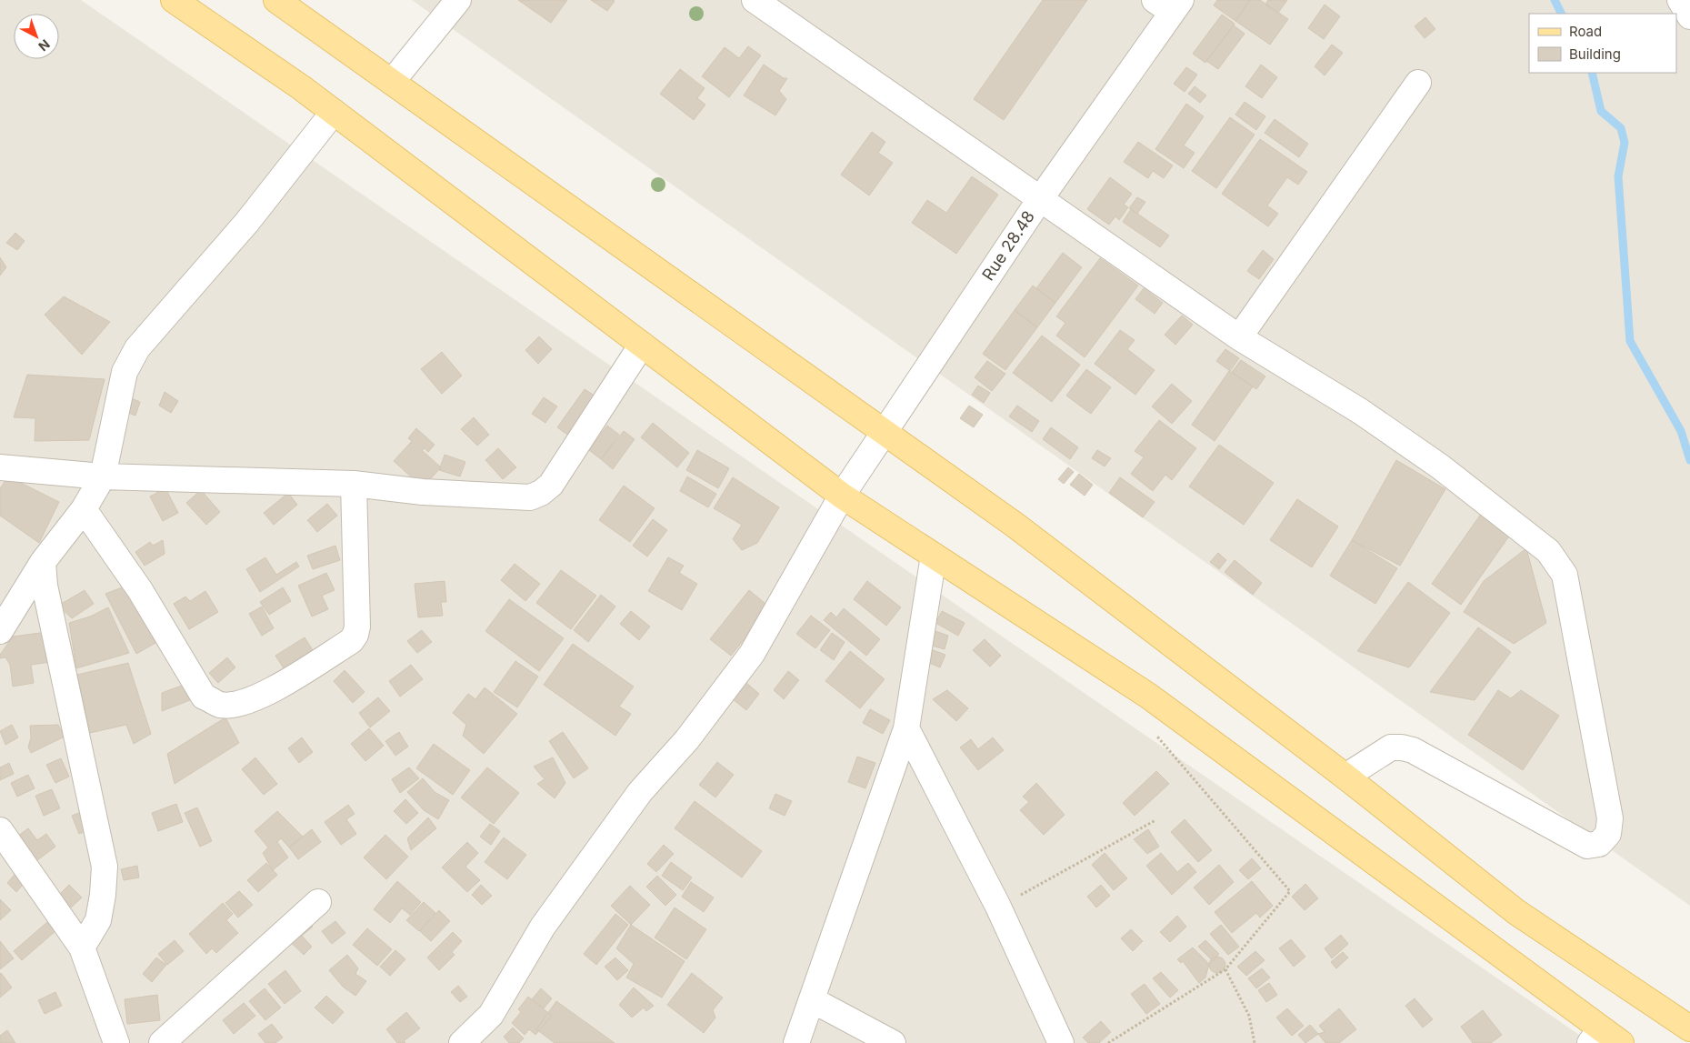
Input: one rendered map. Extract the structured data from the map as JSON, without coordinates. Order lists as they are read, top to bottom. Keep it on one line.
{"streets":{"street":["Rue 28.48"]},"legend":["Road","Building"],"north":"bottom right"}
